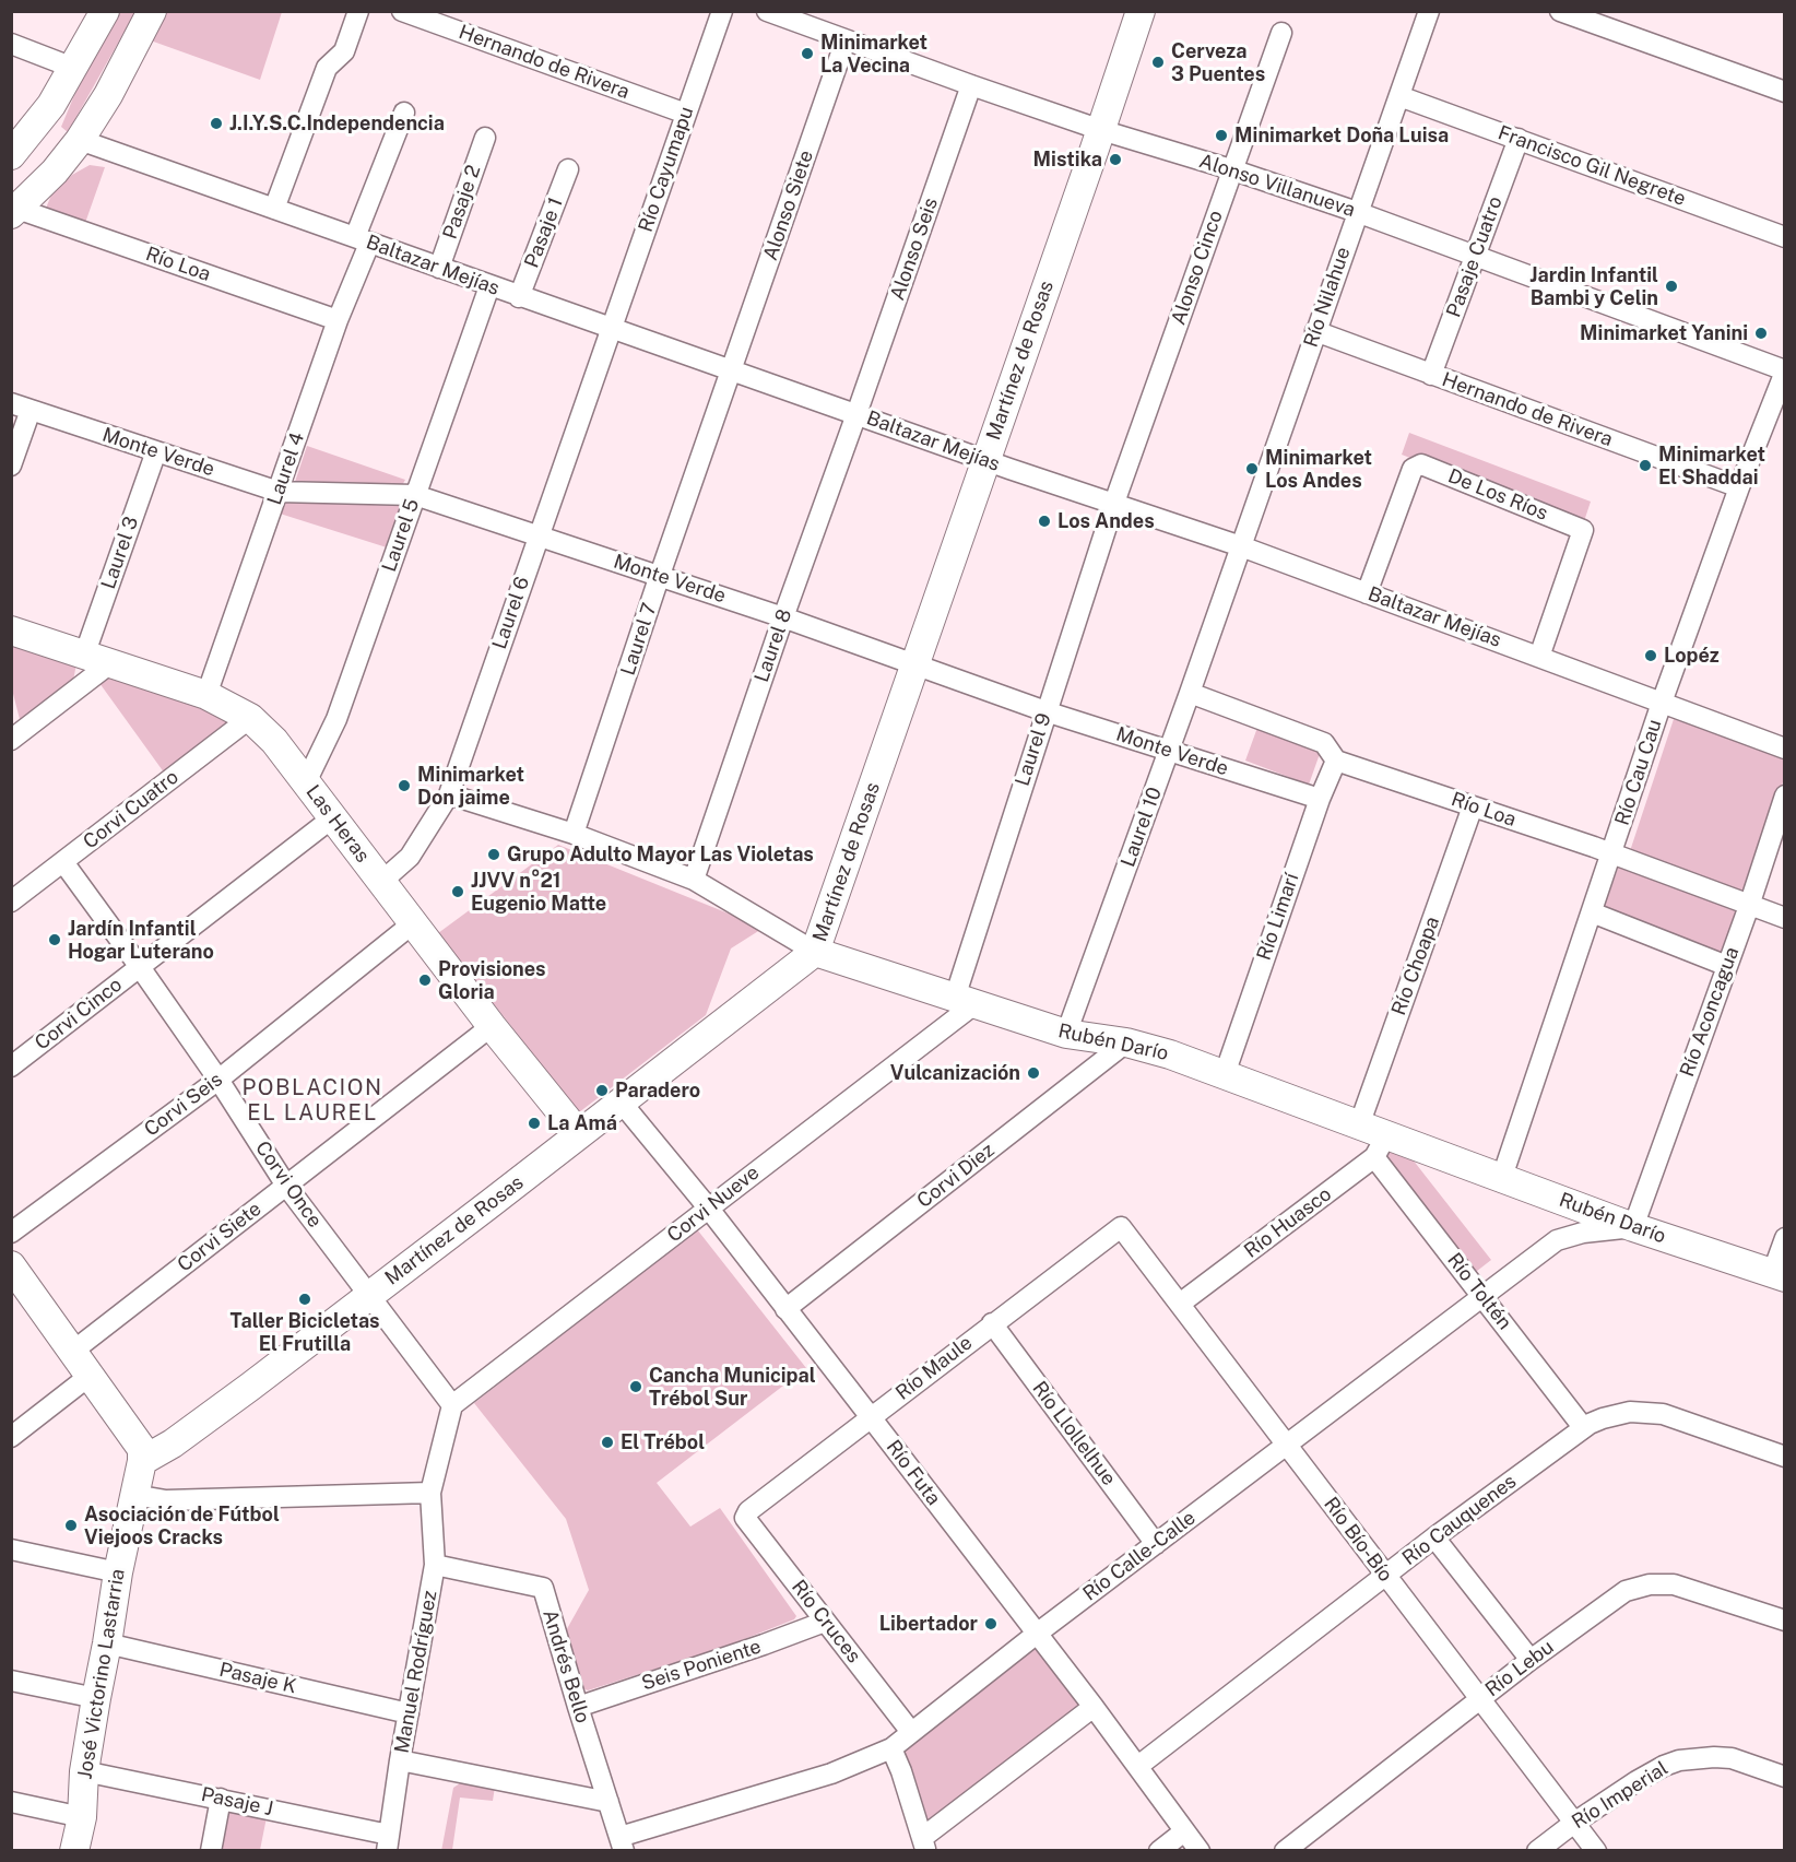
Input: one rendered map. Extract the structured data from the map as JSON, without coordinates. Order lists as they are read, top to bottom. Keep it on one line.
{"streets":{"street":["Hernando de Rivera","Francisco Gil Negrete","Río Cayumapu","Alonso Villanueva","Pasaje 2","Alonso Siete","Pasaje 1","Alonso Seis","Pasaje Cuatro","Río Loa","Baltazar Mejías","Alonso Cinco","Río Nilahue","Martínez de Rosas","Monte Verde","Laurel 4","De Los Ríos","Laurel 5","Laurel 3","Laurel 6","Laurel 7","Laurel 8","Laurel 9","Río Cau Cau","Corvi Cuatro","Las Heras","Laurel 10","Río Limarí","Río Choapa","Río Aconcagua","Corvi Cinco","Rubén Darío","Corvi Seis","Corvi Diez","Corvi Once","Corvi Nueve","Río Huasco","Corvi Siete","Río Toltén","Río Maule","Río Llollelhue","Río Futa","Río Cauquenes","Río Bío-Bío","Río Calle-Calle","Río Cruces","Seis Poniente","Andrés Bello","Río Lebu","Manuel Rodríguez","José Victorino Lastarria","Pasaje K","Río Imperial","Pasaje J"]},"crossings":[["Hernando de Rivera","Río Cayumapu"],["Hernando de Rivera","Pasaje Cuatro"],["Hernando de Rivera","Río Nilahue"],["Hernando de Rivera","Río Cau Cau"],["Francisco Gil Negrete","Pasaje Cuatro"],["Francisco Gil Negrete","Río Nilahue"],["Río Cayumapu","Baltazar Mejías"],["Río Cayumapu","Laurel 6"],["Alonso Villanueva","Alonso Siete"],["Alonso Villanueva","Alonso Seis"],["Alonso Villanueva","Pasaje Cuatro"],["Alonso Villanueva","Alonso Cinco"],["Alonso Villanueva","Río Nilahue"],["Alonso Villanueva","Martínez de Rosas"],["Alonso Villanueva","Río Cau Cau"],["Pasaje 2","Baltazar Mejías"],["Alonso Siete","Baltazar Mejías"],["Alonso Siete","Laurel 7"],["Pasaje 1","Baltazar Mejías"],["Alonso Seis","Baltazar Mejías"],["Alonso Seis","Laurel 8"],["Río Loa","Laurel 4"],["Río Loa","Río Cau Cau"],["Río Loa","Laurel 10"],["Río Loa","Río Limarí"],["Río Loa","Río Choapa"],["Río Loa","Río Aconcagua"],["Baltazar Mejías","Alonso Cinco"],["Baltazar Mejías","Río Nilahue"],["Baltazar Mejías","Martínez de Rosas"],["Baltazar Mejías","Laurel 4"],["Baltazar Mejías","De Los Ríos"],["Baltazar Mejías","Laurel 5"],["Baltazar Mejías","Laurel 6"],["Baltazar Mejías","Laurel 7"],["Baltazar Mejías","Laurel 8"],["Baltazar Mejías","Laurel 9"],["Baltazar Mejías","Río Cau Cau"],["Baltazar Mejías","Laurel 10"],["Alonso Cinco","Laurel 9"],["Río Nilahue","Laurel 10"],["Martínez de Rosas","Monte Verde"],["Martínez de Rosas","Las Heras"],["Martínez de Rosas","Rubén Darío"],["Martínez de Rosas","Corvi Once"],["Martínez de Rosas","Río Futa"],["Martínez de Rosas","José Victorino Lastarria"],["Monte Verde","Laurel 4"],["Monte Verde","Laurel 5"],["Monte Verde","Laurel 3"],["Monte Verde","Laurel 6"],["Monte Verde","Laurel 7"],["Monte Verde","Laurel 8"],["Monte Verde","Laurel 9"],["Monte Verde","Laurel 10"],["Monte Verde","Río Limarí"],["Laurel 4","Las Heras"],["Laurel 5","Las Heras"],["Laurel 3","Las Heras"],["Laurel 6","Las Heras"],["Laurel 6","Rubén Darío"],["Laurel 7","Rubén Darío"],["Laurel 8","Rubén Darío"],["Laurel 9","Rubén Darío"],["Laurel 9","Corvi Nueve"],["Río Cau Cau","Rubén Darío"],["Corvi Cuatro","Las Heras"],["Corvi Cuatro","Corvi Once"],["Las Heras","Corvi Cinco"],["Las Heras","Corvi Seis"],["Las Heras","Corvi Siete"],["Laurel 10","Rubén Darío"],["Río Limarí","Rubén Darío"],["Río Choapa","Rubén Darío"],["Río Aconcagua","Rubén Darío"],["Río Aconcagua","Río Calle-Calle"],["Corvi Cinco","Corvi Once"],["Rubén Darío","Corvi Diez"],["Rubén Darío","Corvi Nueve"],["Rubén Darío","Río Huasco"],["Rubén Darío","Río Toltén"],["Rubén Darío","Río Calle-Calle"],["Corvi Seis","Corvi Once"],["Corvi Diez","Río Futa"],["Corvi Once","Corvi Nueve"],["Corvi Once","Corvi Siete"],["Corvi Once","Manuel Rodríguez"],["Corvi Nueve","Río Futa"],["Corvi Nueve","Manuel Rodríguez"],["Río Huasco","Río Toltén"],["Río Huasco","Río Bío-Bío"],["Río Toltén","Río Cauquenes"],["Río Toltén","Río Calle-Calle"],["Río Maule","Río Llollelhue"],["Río Maule","Río Futa"],["Río Maule","Río Bío-Bío"],["Río Maule","Río Cruces"],["Río Llollelhue","Río Calle-Calle"],["Río Futa","Río Cauquenes"],["Río Futa","Río Calle-Calle"],["Río Cauquenes","Río Bío-Bío"],["Río Bío-Bío","Río Calle-Calle"],["Río Bío-Bío","Río Lebu"],["Río Bío-Bío","Río Imperial"],["Río Calle-Calle","Río Cruces"],["Río Calle-Calle","Andrés Bello"],["Río Cruces","Seis Poniente"],["Seis Poniente","Andrés Bello"],["Andrés Bello","Manuel Rodríguez"],["Manuel Rodríguez","Pasaje K"],["Manuel Rodríguez","Pasaje J"],["José Victorino Lastarria","Pasaje K"],["José Victorino Lastarria","Pasaje J"]],"districts":["POBLACION EL LAUREL"],"places":["Minimarket La Vecina","Cerveza 3 Puentes","J.I.Y.S.C.Independencia","Minimarket Doña Luisa","Mistika","Jardin Infantil Bambi y Celin","Minimarket Yanini","Minimarket El Shaddai","Minimarket Los Andes","Los Andes","Lopéz","Minimarket Don jaime","Grupo Adulto Mayor Las Violetas","JJVV n°21 Eugenio Matte","Jardín Infantil Hogar Luterano","Provisiones Gloria","Vulcanización","Paradero","La Amá","Taller Bicicletas El Frutilla","Cancha Municipal Trébol Sur","El Trébol","Asociación de Fútbol Viejoos Cracks","Libertador"]}
